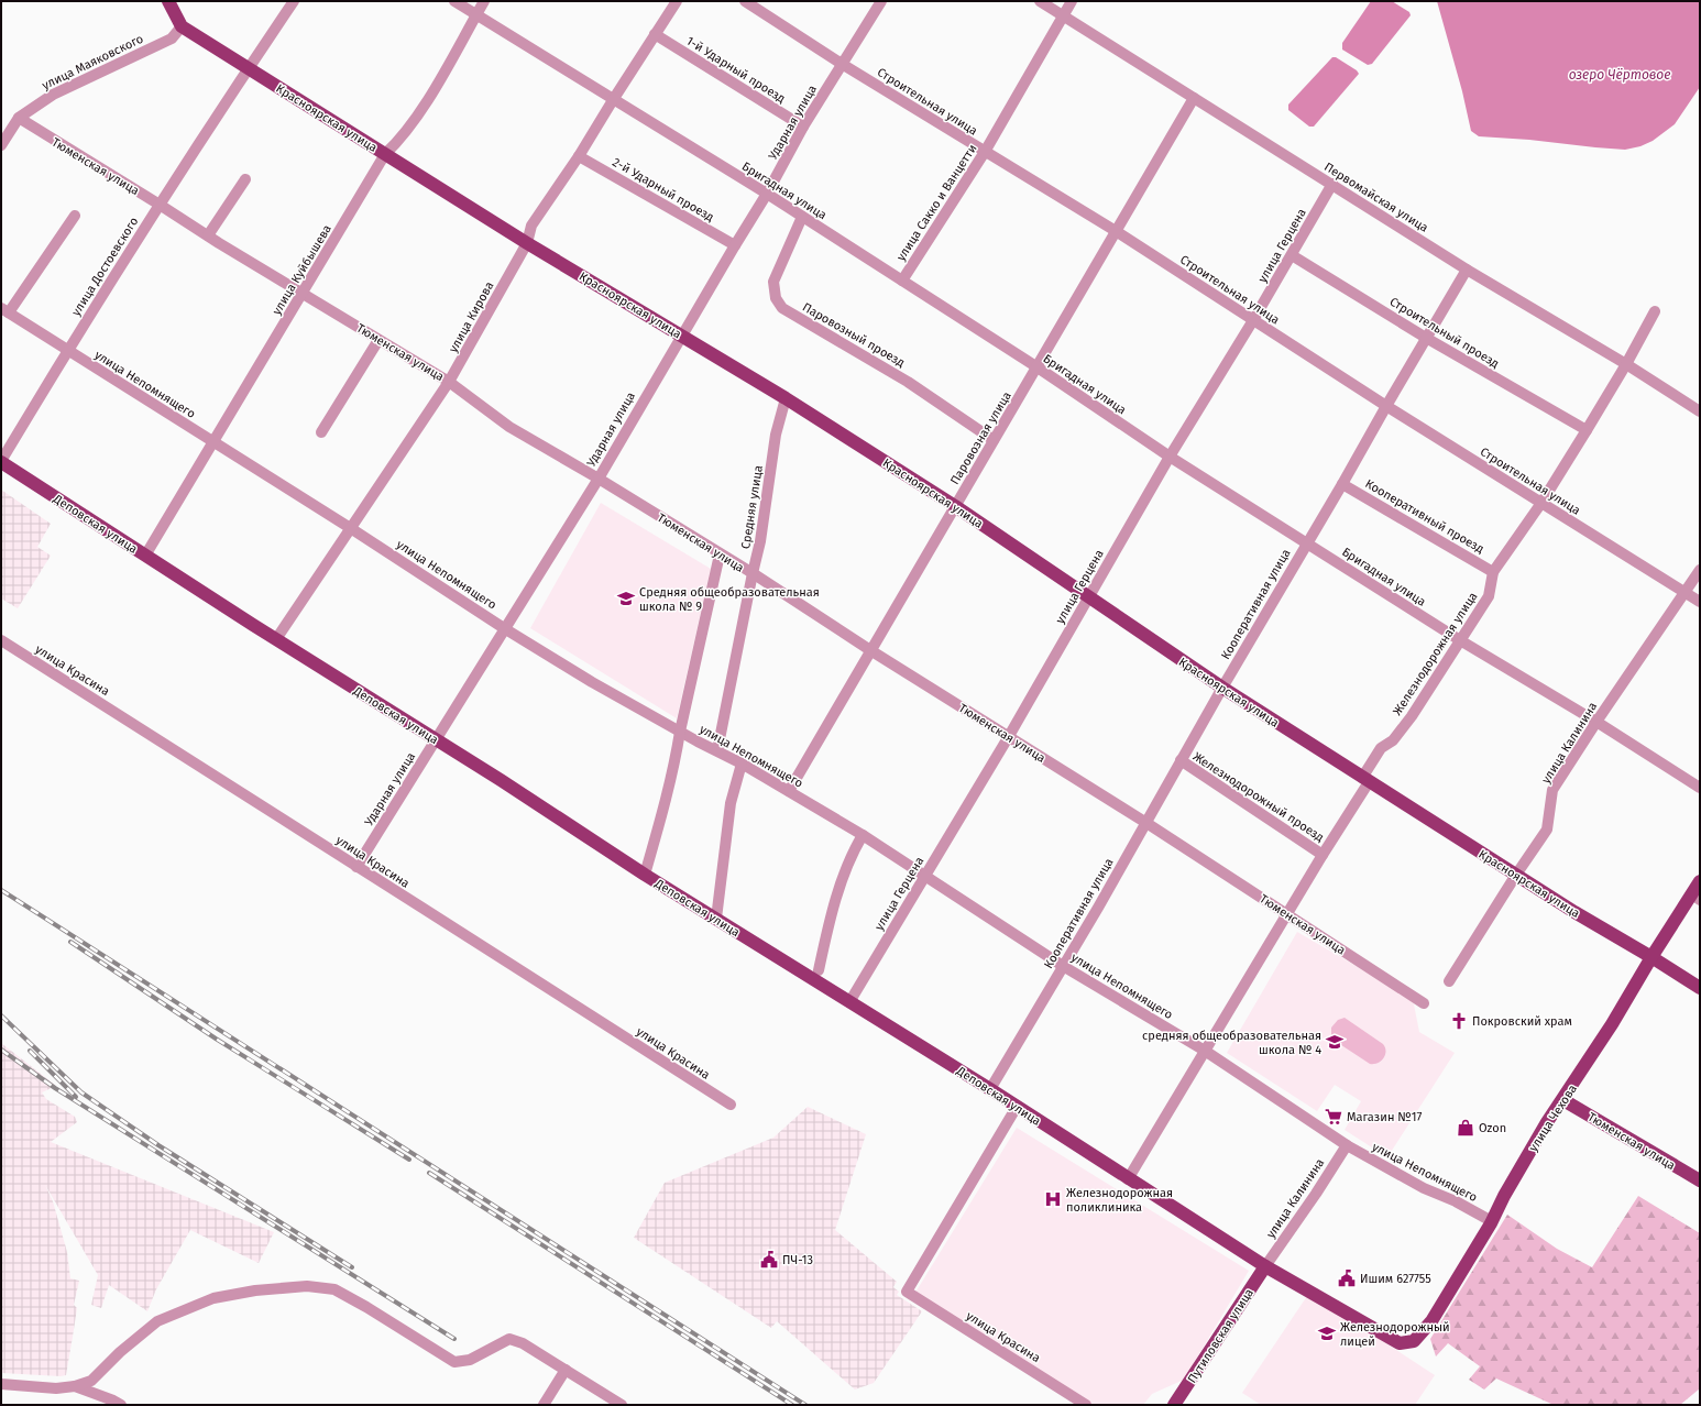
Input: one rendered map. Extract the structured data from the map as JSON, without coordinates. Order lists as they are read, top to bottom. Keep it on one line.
{"streets":{"main road":["Красноярская улица","Тюменская улица","Деповская улица","улица Чехова","Путиловская улица"],"street":["улица Маяковского","1-й Ударный проезд","Строительная улица","Ударная улица","2-й Ударный проезд","Бригадная улица","Первомайская улица","улица Сакко и Ванцетти","улица Герцена","улица Достоевского","улица Куйбышева","улица Кирова","Строительный проезд","Паровозный проезд","улица Непомнящего","Паровозная улица","Средняя улица","Кооперативный проезд","Кооперативная улица","Железнодорожная улица","улица Красина","улица Калинина","Железнодорожный проезд"]},"crossings":[["улица Маяковского","Красноярская улица"],["улица Маяковского","Тюменская улица"],["1-й Ударный проезд","Ударная улица"],["1-й Ударный проезд","улица Кирова"],["Строительная улица","Ударная улица"],["Строительная улица","улица Сакко и Ванцетти"],["Строительная улица","улица Герцена"],["Строительная улица","Паровозная улица"],["Строительная улица","Кооперативная улица"],["Строительная улица","Железнодорожная улица"],["Строительная улица","улица Калинина"],["Красноярская улица","Ударная улица"],["Красноярская улица","улица Герцена"],["Красноярская улица","улица Достоевского"],["Красноярская улица","улица Куйбышева"],["Красноярская улица","улица Кирова"],["Красноярская улица","Паровозная улица"],["Красноярская улица","Средняя улица"],["Красноярская улица","Кооперативная улица"],["Красноярская улица","Железнодорожная улица"],["Красноярская улица","улица Калинина"],["Красноярская улица","улица Чехова"],["Ударная улица","Тюменская улица"],["Ударная улица","2-й Ударный проезд"],["Ударная улица","Бригадная улица"],["Ударная улица","улица Непомнящего"],["Ударная улица","Деповская улица"],["Ударная улица","улица Красина"],["Тюменская улица","улица Герцена"],["Тюменская улица","улица Достоевского"],["Тюменская улица","улица Куйбышева"],["Тюменская улица","улица Кирова"],["Тюменская улица","Паровозная улица"],["Тюменская улица","Средняя улица"],["Тюменская улица","Кооперативная улица"],["Тюменская улица","Железнодорожная улица"],["Тюменская улица","улица Чехова"],["2-й Ударный проезд","улица Кирова"],["Бригадная улица","улица Сакко и Ванцетти"],["Бригадная улица","улица Герцена"],["Бригадная улица","улица Куйбышева"],["Бригадная улица","улица Кирова"],["Бригадная улица","Паровозный проезд"],["Бригадная улица","Паровозная улица"],["Бригадная улица","Кооперативная улица"],["Бригадная улица","Железнодорожная улица"],["Бригадная улица","улица Калинина"],["Первомайская улица","улица Сакко и Ванцетти"],["Первомайская улица","улица Герцена"],["Первомайская улица","Паровозная улица"],["Первомайская улица","Кооперативная улица"],["Первомайская улица","Железнодорожная улица"],["улица Герцена","Строительный проезд"],["улица Герцена","улица Непомнящего"],["улица Герцена","Деповская улица"],["улица Достоевского","улица Непомнящего"],["улица Достоевского","Деповская улица"],["улица Куйбышева","улица Непомнящего"],["улица Куйбышева","Деповская улица"],["улица Кирова","улица Непомнящего"],["улица Кирова","Деповская улица"],["Строительный проезд","Кооперативная улица"],["Строительный проезд","Железнодорожная улица"],["Паровозный проезд","Паровозная улица"],["улица Непомнящего","Паровозная улица"],["улица Непомнящего","Средняя улица"],["улица Непомнящего","Кооперативная улица"],["улица Непомнящего","Железнодорожная улица"],["улица Непомнящего","улица Калинина"],["улица Непомнящего","улица Чехова"],["Кооперативный проезд","Кооперативная улица"],["Кооперативный проезд","Железнодорожная улица"],["Деповская улица","Кооперативная улица"],["Деповская улица","Железнодорожная улица"],["Деповская улица","улица Красина"],["Деповская улица","улица Калинина"],["Деповская улица","улица Чехова"],["Деповская улица","Путиловская улица"],["Кооперативная улица","Железнодорожный проезд"],["Железнодорожная улица","Железнодорожный проезд"],["улица Калинина","Путиловская улица"]],"water":["озеро Чёртовое"],"places":{"school or university":["Средняя общеобразовательная школа № 9","средняя общеобразовательная школа № 4","Железнодорожный лицей"],"church":["Покровский храм"],"supermarket":["Магазин №17"],"shop":["Ozon"],"hospital":["Железнодорожная поликлиника"],"public building":["ПЧ-13","Ишим 627755"]}}
